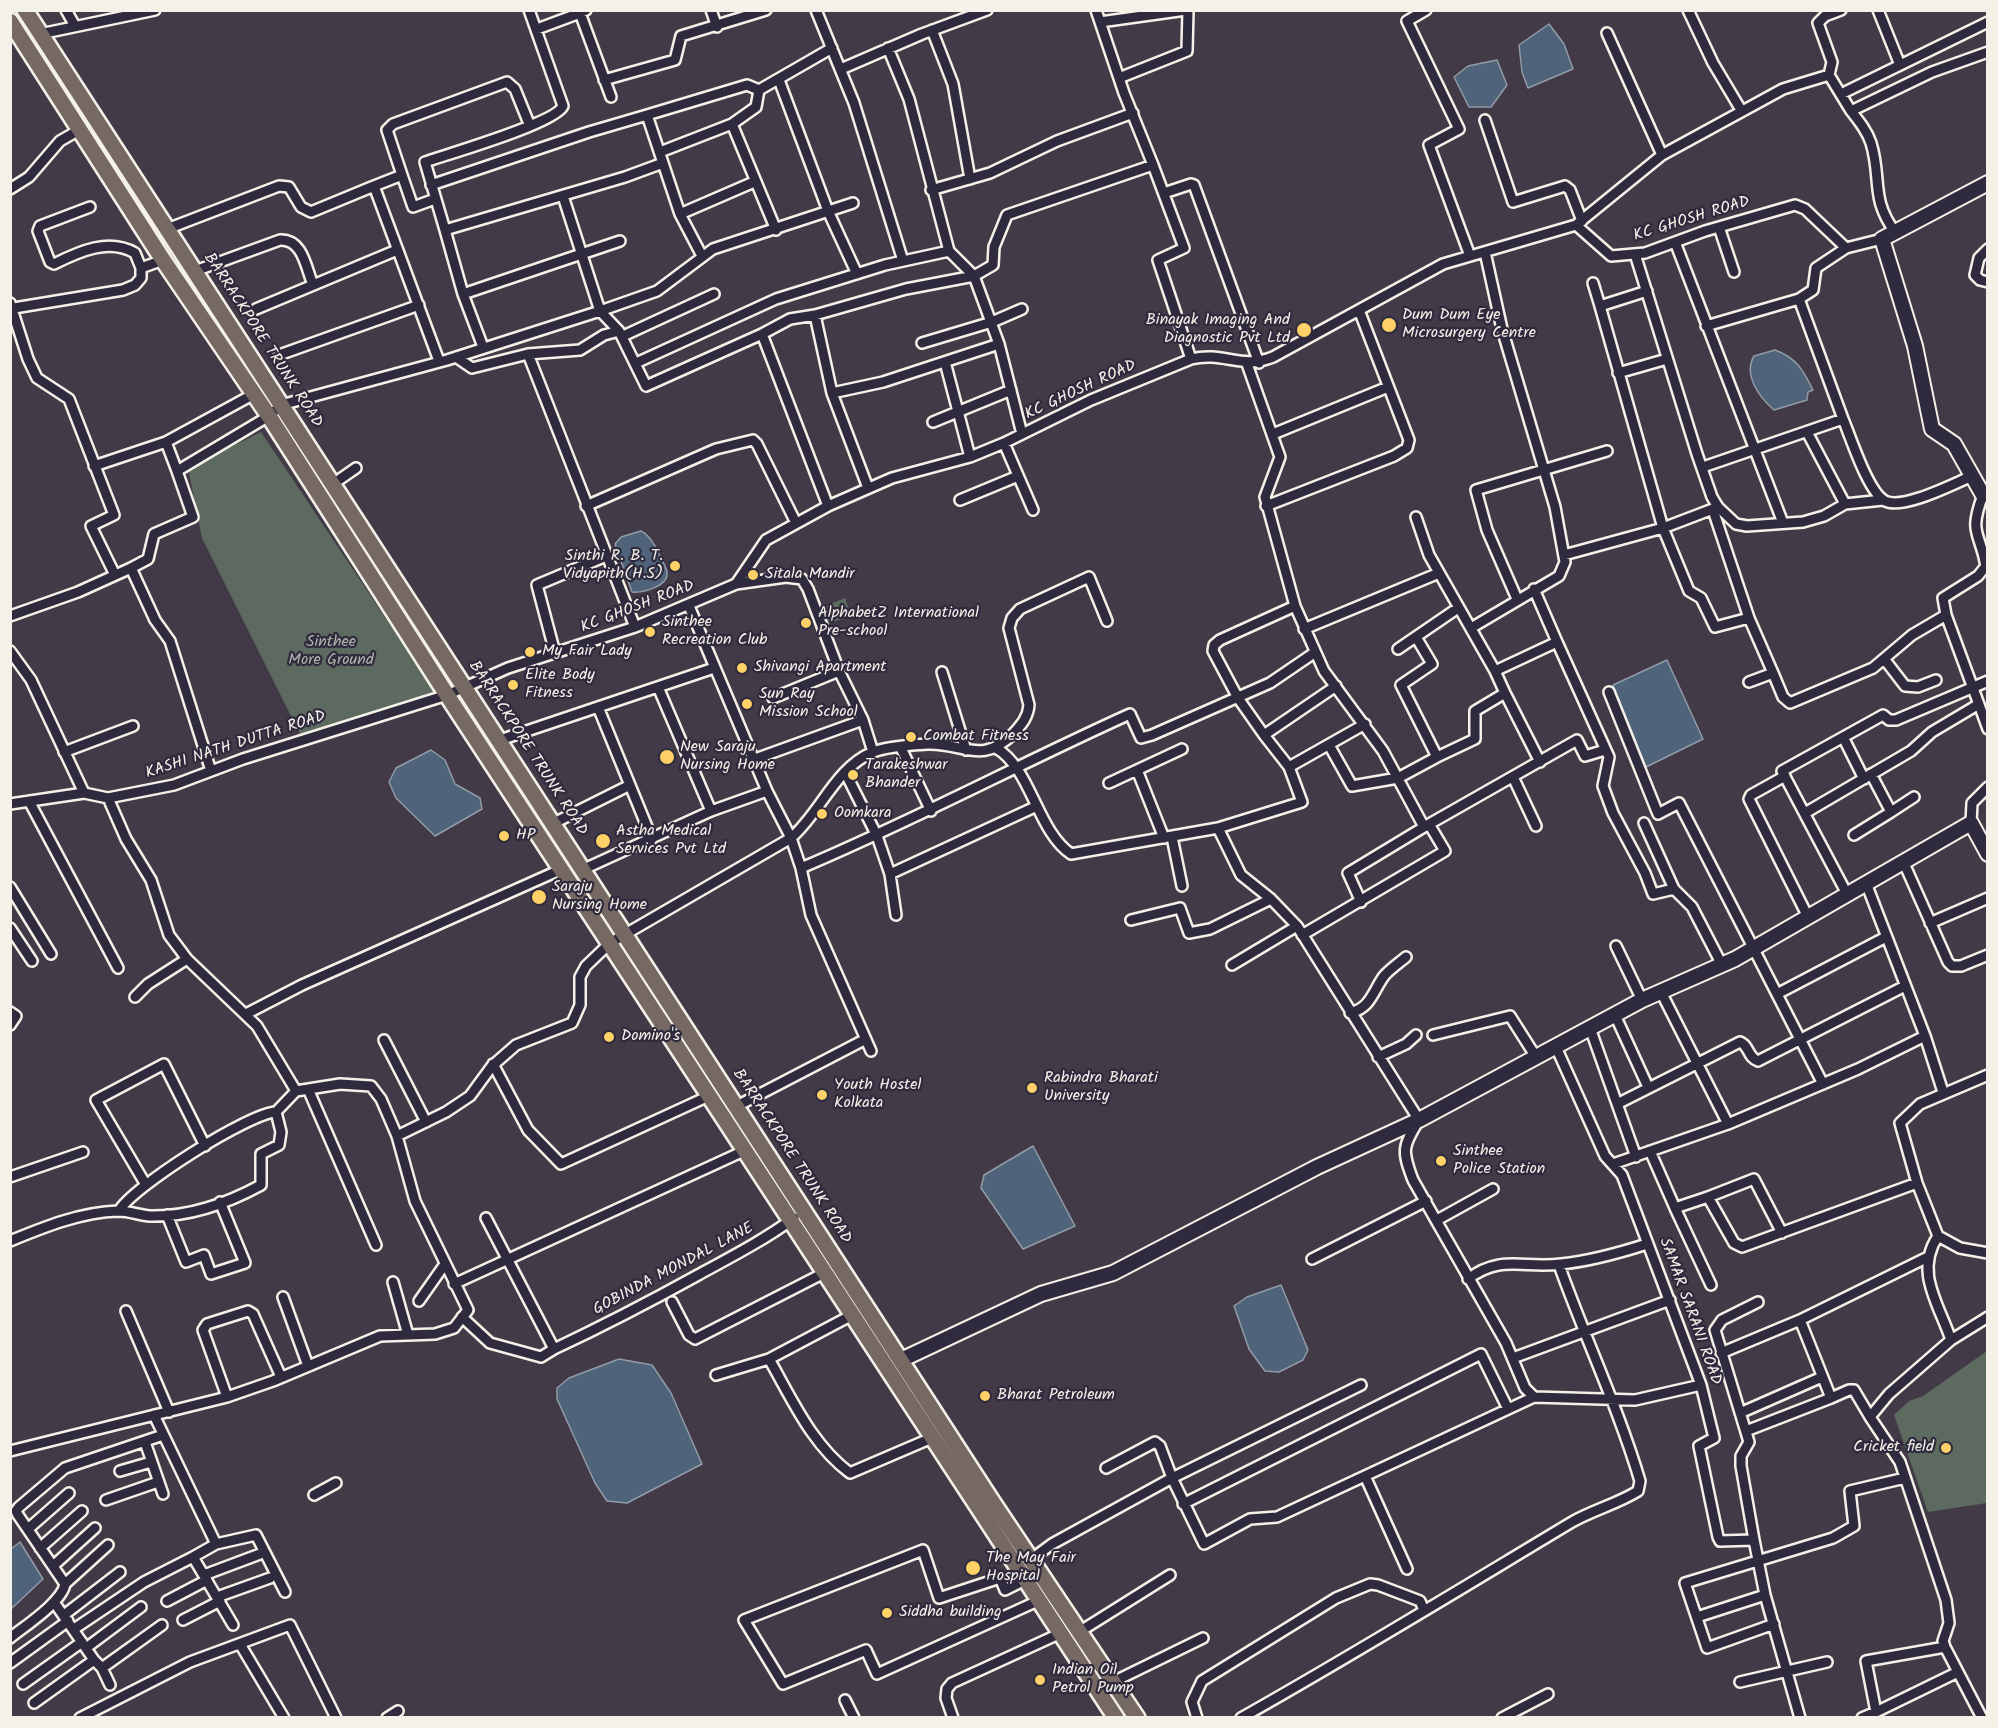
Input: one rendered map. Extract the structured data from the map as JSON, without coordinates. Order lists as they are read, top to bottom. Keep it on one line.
{"streets":{"main road":["BARRACKPORE TRUNK ROAD"],"street":["KC GHOSH ROAD","KASHI NATH DUTTA ROAD","GOBINDA MONDAL LANE","SAMAR SARANI ROAD"]},"crossings":[["KC GHOSH ROAD","BARRACKPORE TRUNK ROAD"],["KC GHOSH ROAD","KASHI NATH DUTTA ROAD"],["BARRACKPORE TRUNK ROAD","KASHI NATH DUTTA ROAD"],["BARRACKPORE TRUNK ROAD","GOBINDA MONDAL LANE"]],"parks":["Sinthee More Ground"],"places":["Dum Dum Eye Microsurgery Centre","Binayak Imaging And Diagnostic Pvt Ltd","Sinthi R. B. T. Vidyapith(H.S)","Sitala Mandir","AlphabetZ International Pre-school","Sinthee Recreation Club","My Fair Lady","Shivangi Apartment","Elite Body Fitness","Sun Ray Mission School","Combat Fitness","New Saraju Nursing Home","Tarakeshwar Bhander","Oomkara","HP","Astha Medical Services Pvt Ltd","Saraju Nursing Home","Domino's","Rabindra Bharati University","Youth Hostel Kolkata","Sinthee Police Station","Bharat Petroleum","Cricket field","The May Fair Hospital","Siddha building","Indian Oil Petrol Pump"]}
